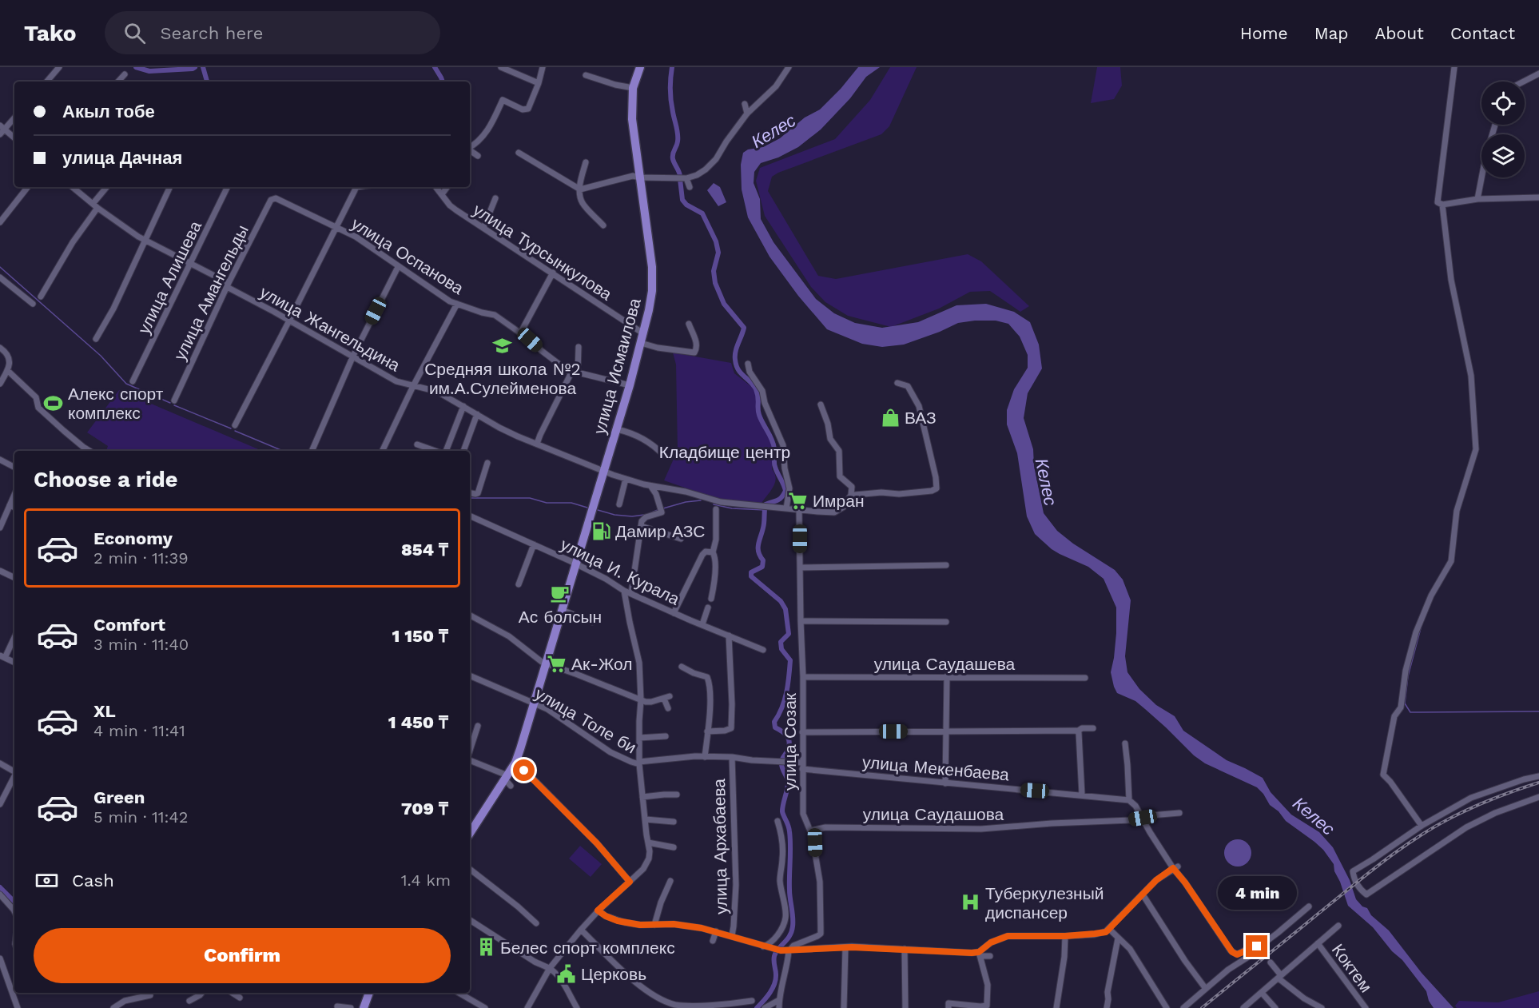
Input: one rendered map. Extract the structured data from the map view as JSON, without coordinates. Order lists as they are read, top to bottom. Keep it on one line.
{"streets":{"main road":["улица Исмаилова"],"street":["улица Турсынкулова","улица Оспанова","улица Алишева","улица Амангельды","улица Жангельдина","улица И. Курала","улица Саудашева","улица Толе би","улица Созак","улица Мекенбаева","улица Саудашова","улица Архабаева","Коктем"]},"crossings":[["улица Турсынкулова","улица Исмаилова"],["улица Оспанова","улица Амангельды"],["улица Оспанова","улица Исмаилова"],["улица Алишева","улица Жангельдина"],["улица Амангельды","улица Жангельдина"],["улица Жангельдина","улица Исмаилова"],["улица Жангельдина","улица Созак"],["улица Исмаилова","улица И. Курала"],["улица Исмаилова","улица Толе би"],["улица Саудашева","улица Созак"],["улица Толе би","улица Мекенбаева"],["улица Толе би","улица Архабаева"],["улица Созак","улица Мекенбаева"],["улица Созак","улица Саудашова"]],"water":["Келес"],"parks":["Кладбище центр"],"places":{"school or university":["Средняя школа №2 им.А.Сулейменова"],"sports":["Алекс спорт комплекс"],"shop":["ВАЗ"],"supermarket":["Имран","Ак-Жол"],"fuel station":["Дамир АЗС"],"cafe":["Ас болсын"],"hospital":["Туберкулезный диспансер"],"building":["Белес спорт комплекс"],"public building":["Церковь"]},"page":{"header":"Tako","search":"Search here","nav":["Home","Map","About","Contact"],"banner":["Акыл тобе","улица Дачная"],"heading":"Choose a ride","list":[{"name":"Economy","note":"2 min · 11:39","value":"854 ₸"},{"name":"Comfort","note":"3 min · 11:40","value":"1 150 ₸"},{"name":"XL","note":"4 min · 11:41","value":"1 450 ₸"},{"name":"Green","note":"5 min · 11:42","value":"709 ₸"}],"pay":["Cash","1.4 km"],"bubble":"4 min","buttons":"Confirm"}}
